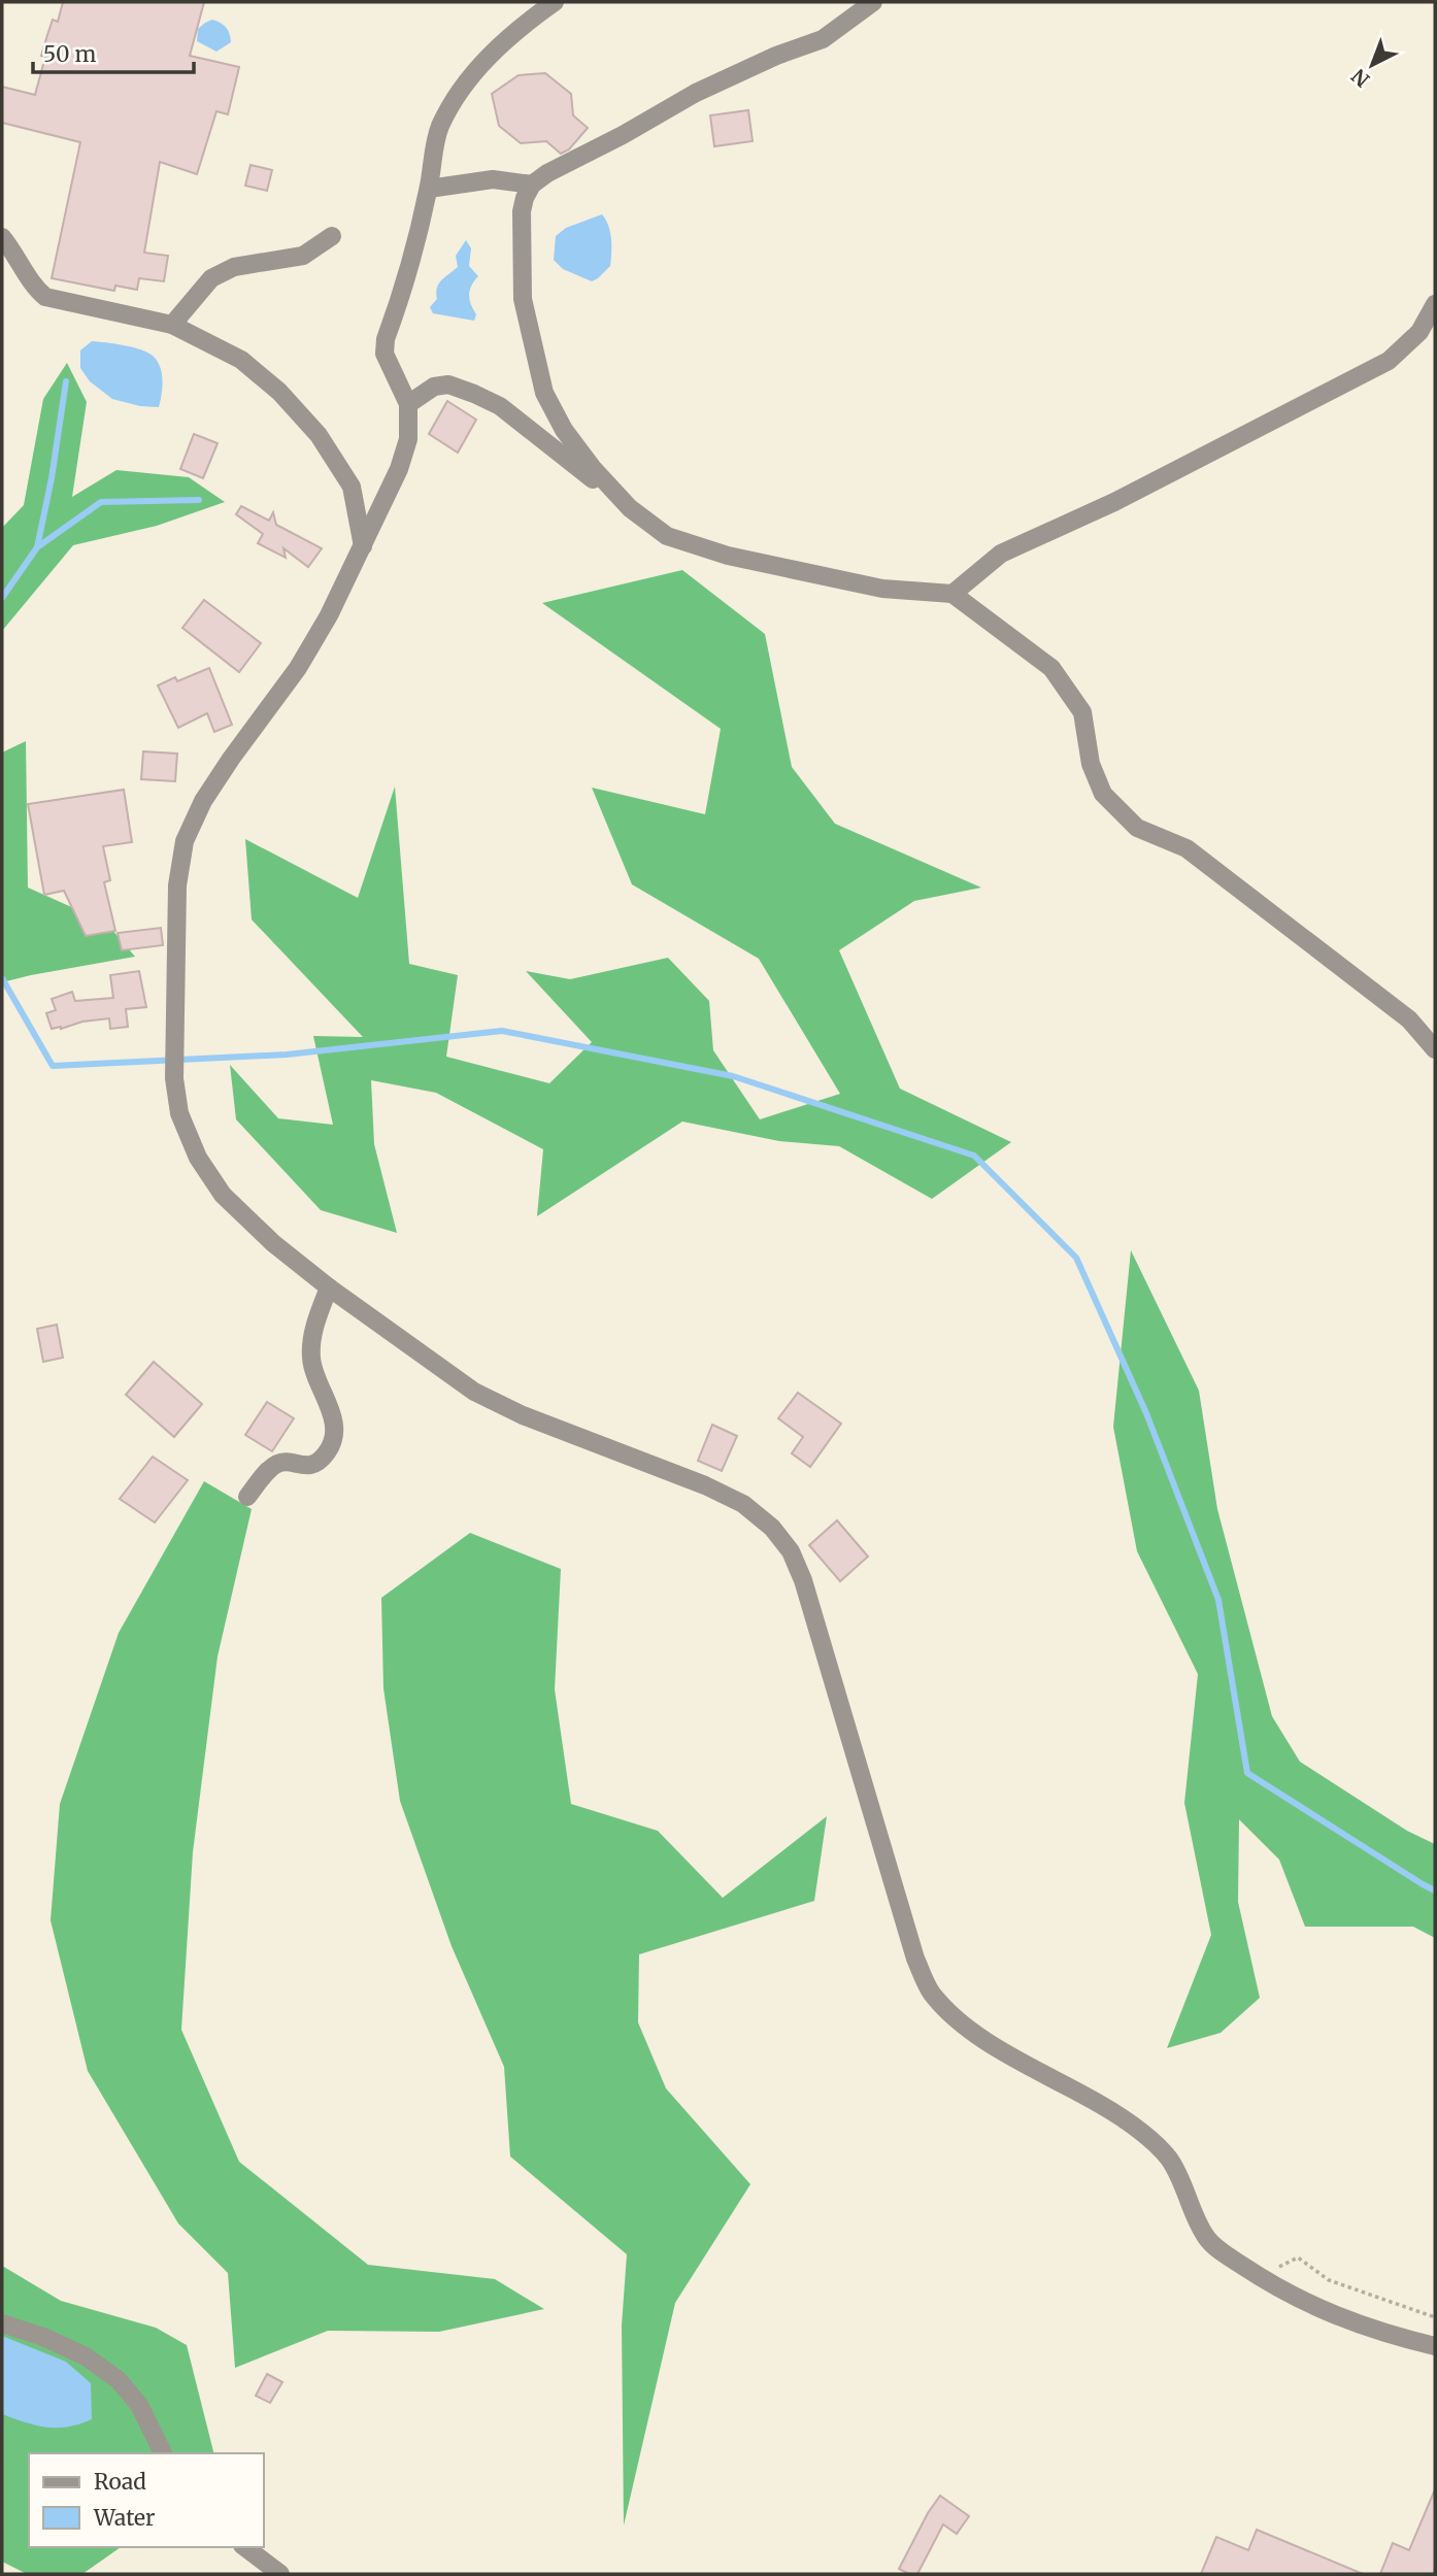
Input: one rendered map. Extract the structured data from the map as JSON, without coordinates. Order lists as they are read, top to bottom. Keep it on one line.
{"legend":["Road","Water"],"scale_bar":"50 m","north":"bottom left"}
